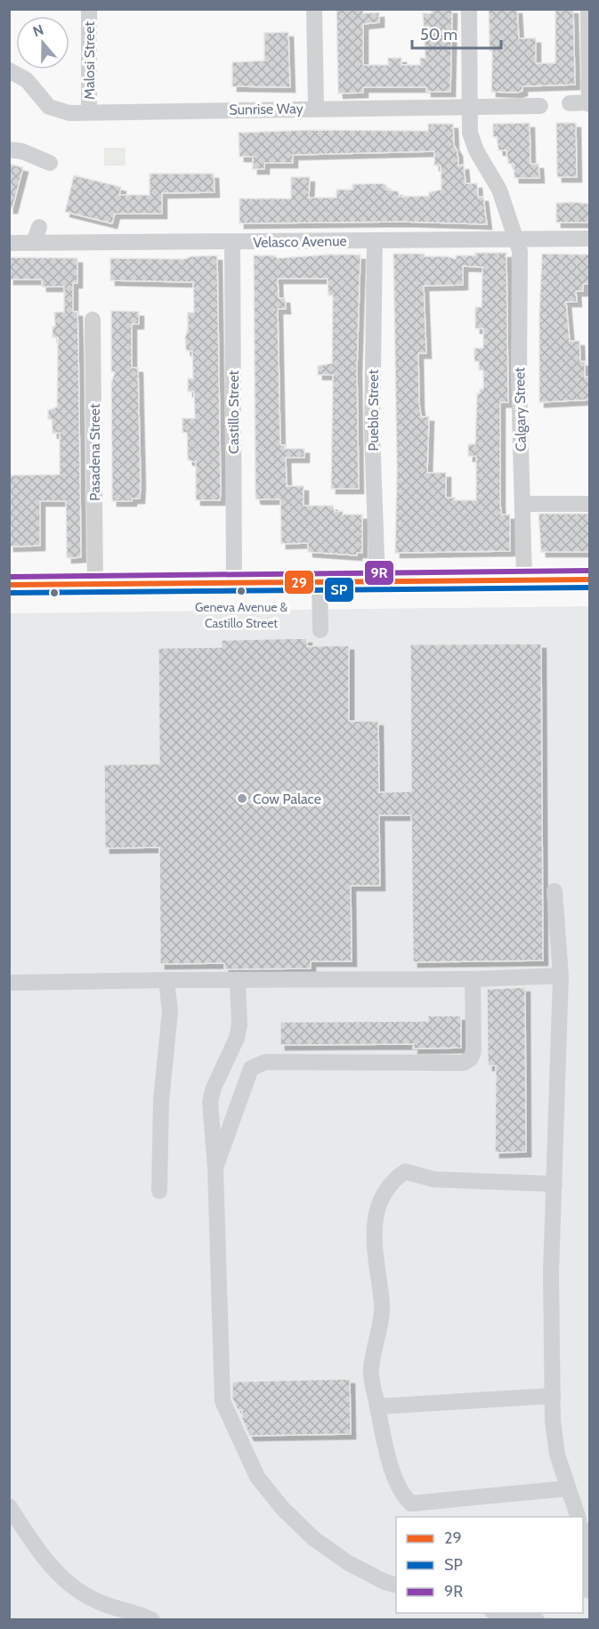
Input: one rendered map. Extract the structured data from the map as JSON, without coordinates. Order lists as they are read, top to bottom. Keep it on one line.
{"streets":{"street":["Malosi Street","Sunrise Way","Velasco Avenue","Calgary Street","Pueblo Street","Castillo Street","Pasadena Street"]},"crossings":[["Malosi Street","Sunrise Way"],["Sunrise Way","Calgary Street"],["Velasco Avenue","Calgary Street"],["Velasco Avenue","Pueblo Street"],["Velasco Avenue","Castillo Street"]],"places":["Geneva Avenue & Castillo Street","Cow Palace"],"lines":["transit line 9R","transit line 29","transit line SP"],"legend":["29","SP","9R"],"scale_bar":"50 m","north":"top"}
